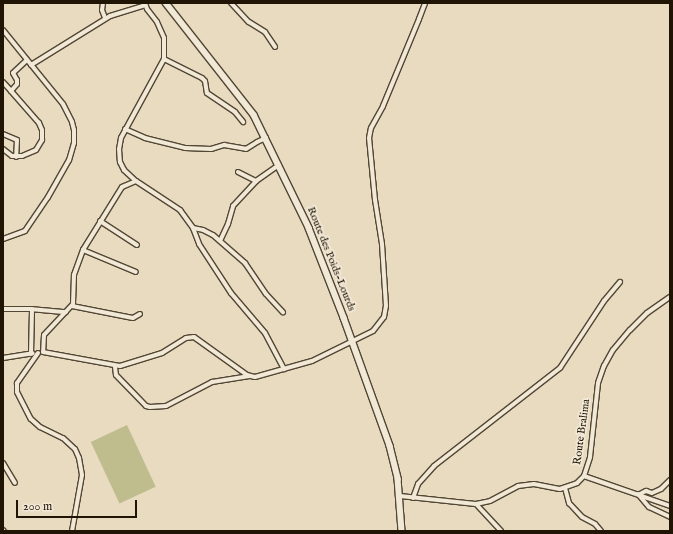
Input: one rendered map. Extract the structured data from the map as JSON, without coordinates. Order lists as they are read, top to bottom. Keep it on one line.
{"streets":{"street":["Route des Poids-Lourds","Route Bralima"]},"scale_bar":"200 m"}
